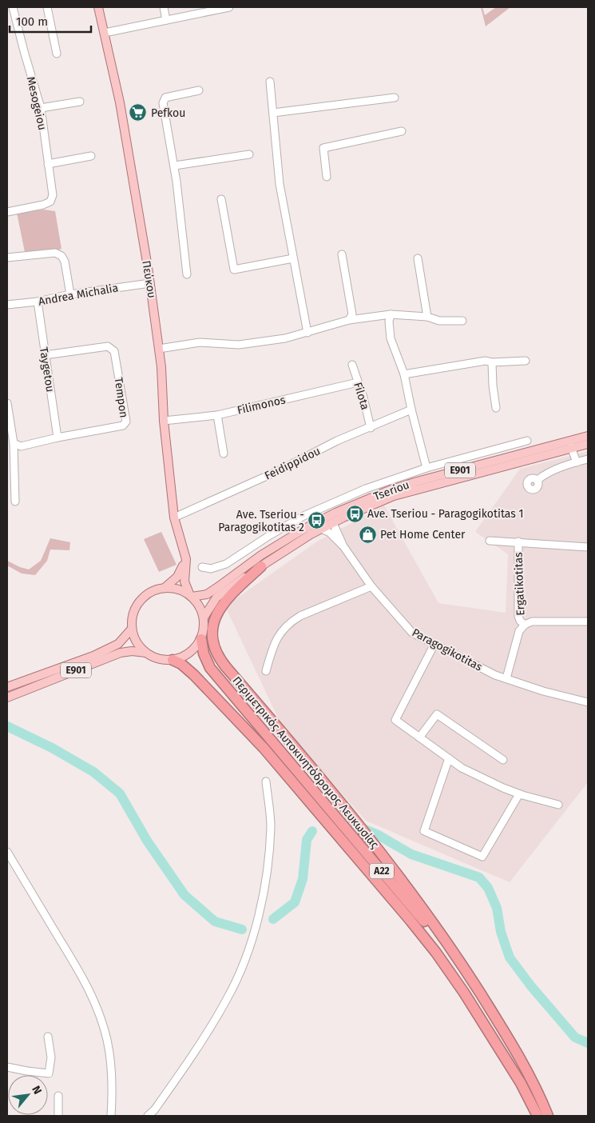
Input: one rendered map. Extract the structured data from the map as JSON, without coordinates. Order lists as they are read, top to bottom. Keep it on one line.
{"streets":{"highway":["Περιμετρικός Αυτοκινητόδρομος Λευκωσίας","A22"],"main road":["Πεύκου","E901","Tseriou"],"street":["Mesogeiou","Andrea Michalia","Taygetou","Filota","Tempon","Filimonos","Feidippidou","Ergatikotitas","Paragogikotitas"]},"crossings":[["Πεύκου","Andrea Michalia"],["Πεύκου","Filimonos"],["Πεύκου","Feidippidou"],["Πεύκου","E901"],["Πεύκου","Tseriou"],["Πεύκου","Περιμετρικός Αυτοκινητόδρομος Λευκωσίας"],["Andrea Michalia","Taygetou"],["Taygetou","Tempon"],["Filota","Filimonos"],["Filota","Feidippidou"],["E901","Tseriou"],["E901","Περιμετρικός Αυτοκινητόδρομος Λευκωσίας"],["Tseriou","Paragogikotitas"],["Tseriou","Περιμετρικός Αυτοκινητόδρομος Λευκωσίας"]],"places":{"supermarket":["Pefkou"],"bus stop":["Ave. Tseriou - Paragogikotitas 1","Ave. Tseriou - Paragogikotitas 2"],"shop":["Pet Home Center"]},"scale_bar":"100 m","north":"top right"}
